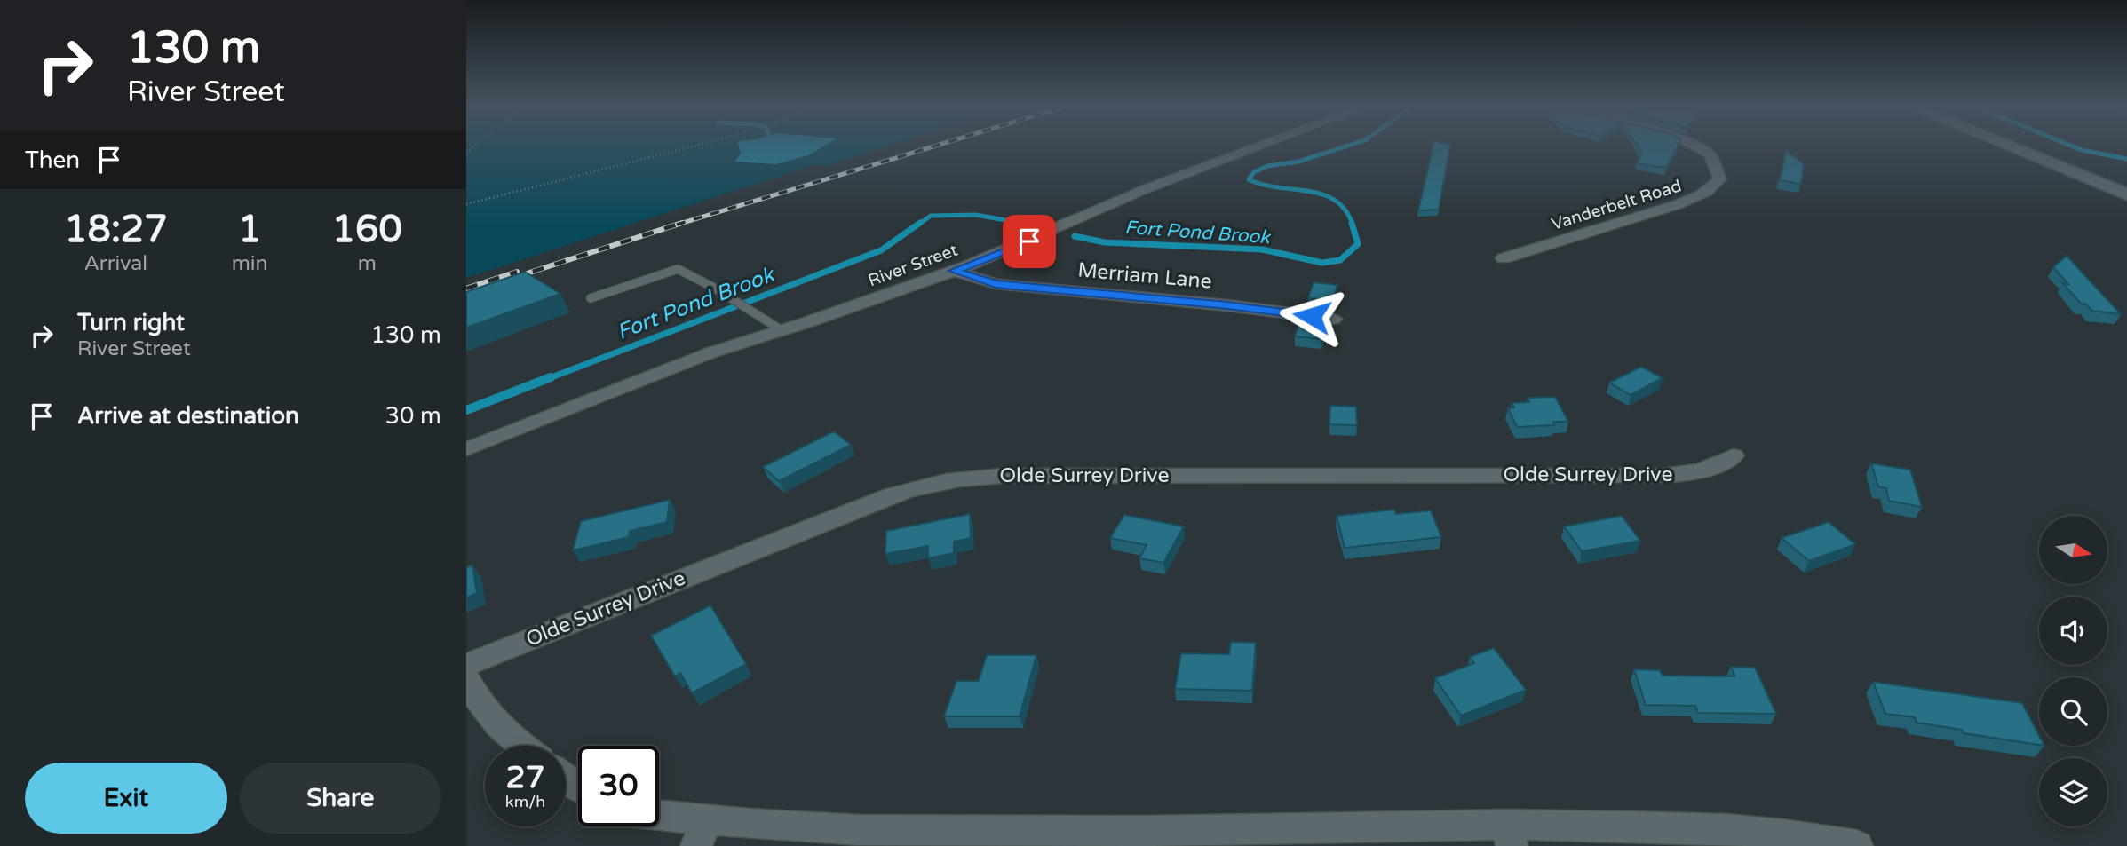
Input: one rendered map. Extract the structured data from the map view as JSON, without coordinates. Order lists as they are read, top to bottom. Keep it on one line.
{"streets":{"street":["Vanderbelt Road","River Street","Merriam Lane","Olde Surrey Drive"]},"crossings":[["River Street","Merriam Lane"]],"water":["Fort Pond Brook"],"north":"right","page":{"turn":["130 m","River Street"],"then":"Then","eta":["18:27","Arrival","1","min","160","m"],"list":[{"name":"Turn right","note":"River Street","value":"130 m"},{"name":"Arrive at destination","value":"30 m"}],"speed":"27 km/h","limit":"30","buttons":["Exit","Share"]}}
